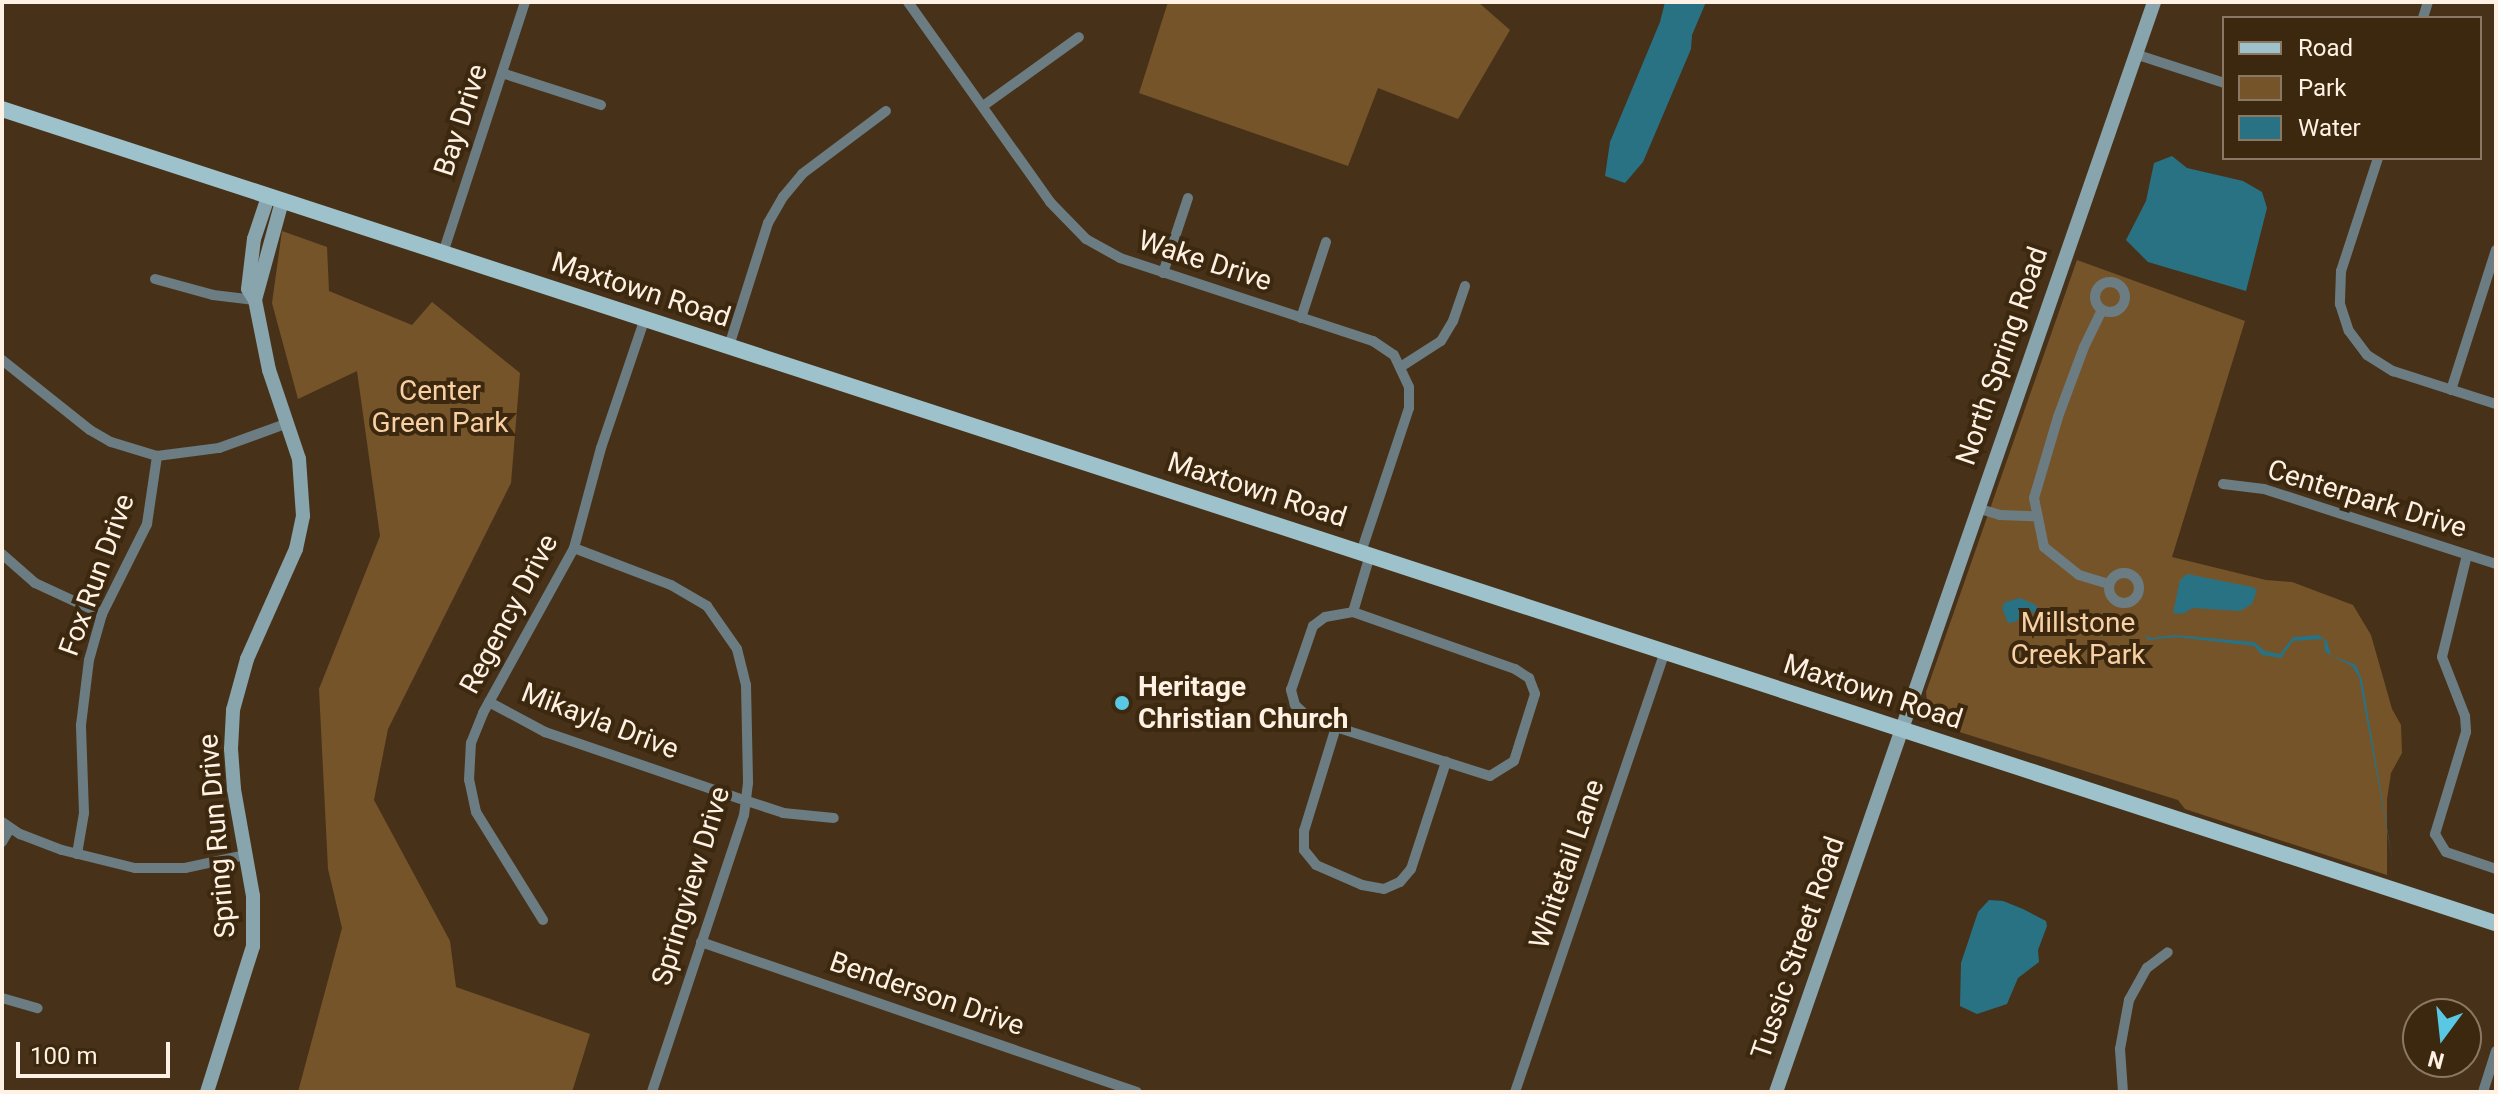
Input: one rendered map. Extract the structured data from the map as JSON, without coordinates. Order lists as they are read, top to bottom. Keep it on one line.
{"streets":{"main road":["Maxtown Road","North Spring Road","Spring Run Drive","Tussic Street Road"],"street":["Bay Drive","Wake Drive","Centerpark Drive","Fox Run Drive","Regency Drive","Mikayla Drive","Whitetail Lane","Springview Drive","Benderson Drive"]},"crossings":[["Bay Drive","Maxtown Road"],["Maxtown Road","North Spring Road"],["Maxtown Road","Regency Drive"],["Maxtown Road","Spring Run Drive"],["Maxtown Road","Whitetail Lane"],["North Spring Road","Tussic Street Road"],["Regency Drive","Mikayla Drive"],["Regency Drive","Springview Drive"],["Mikayla Drive","Springview Drive"],["Springview Drive","Benderson Drive"]],"parks":["Center Green Park","Millstone Creek Park"],"places":["Heritage Christian Church"],"legend":["Road","Park","Water"],"scale_bar":"100 m","north":"bottom"}
